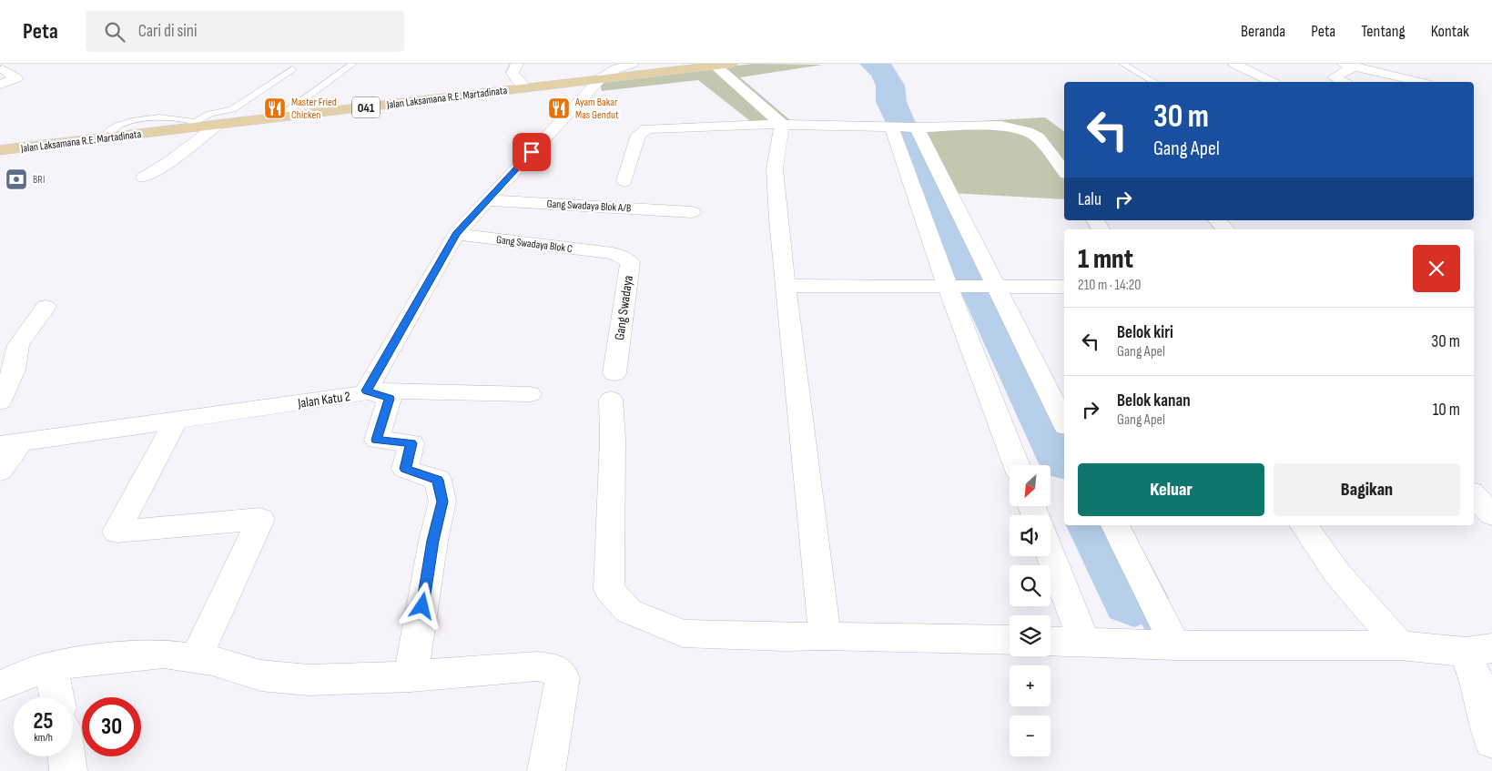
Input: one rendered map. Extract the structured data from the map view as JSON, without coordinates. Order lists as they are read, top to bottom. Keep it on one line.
{"streets":{"main road":["Jalan Laksamana R.E. Martadinata","041"],"street":["Gang Swadaya Blok A/B","Gang Swadaya Blok C","Gang Swadaya","Jalan Katu 2"]},"crossings":[["Jalan Laksamana R.E. Martadinata","Jalan Katu 2"],["Gang Swadaya Blok A/B","Jalan Katu 2"],["Gang Swadaya Blok C","Gang Swadaya"],["Gang Swadaya Blok C","Jalan Katu 2"]],"places":{"restaurant":["Master Fried Chicken","Ayam Bakar Mas Gendut"],"bank":["BRI"]},"north":"bottom left","page":{"header":"Peta","search":"Cari di sini","nav":["Beranda","Peta","Tentang","Kontak"],"turn":["30 m","Gang Apel"],"then":"Lalu","heading":["1 mnt","210 m · 14:20"],"list":[{"name":"Belok kiri","note":"Gang Apel","value":"30 m"},{"name":"Belok kanan","note":"Gang Apel","value":"10 m"}],"buttons":["Keluar","Bagikan"],"map_buttons":["+","−"],"speed":"25 km/h","limit":"30"}}
